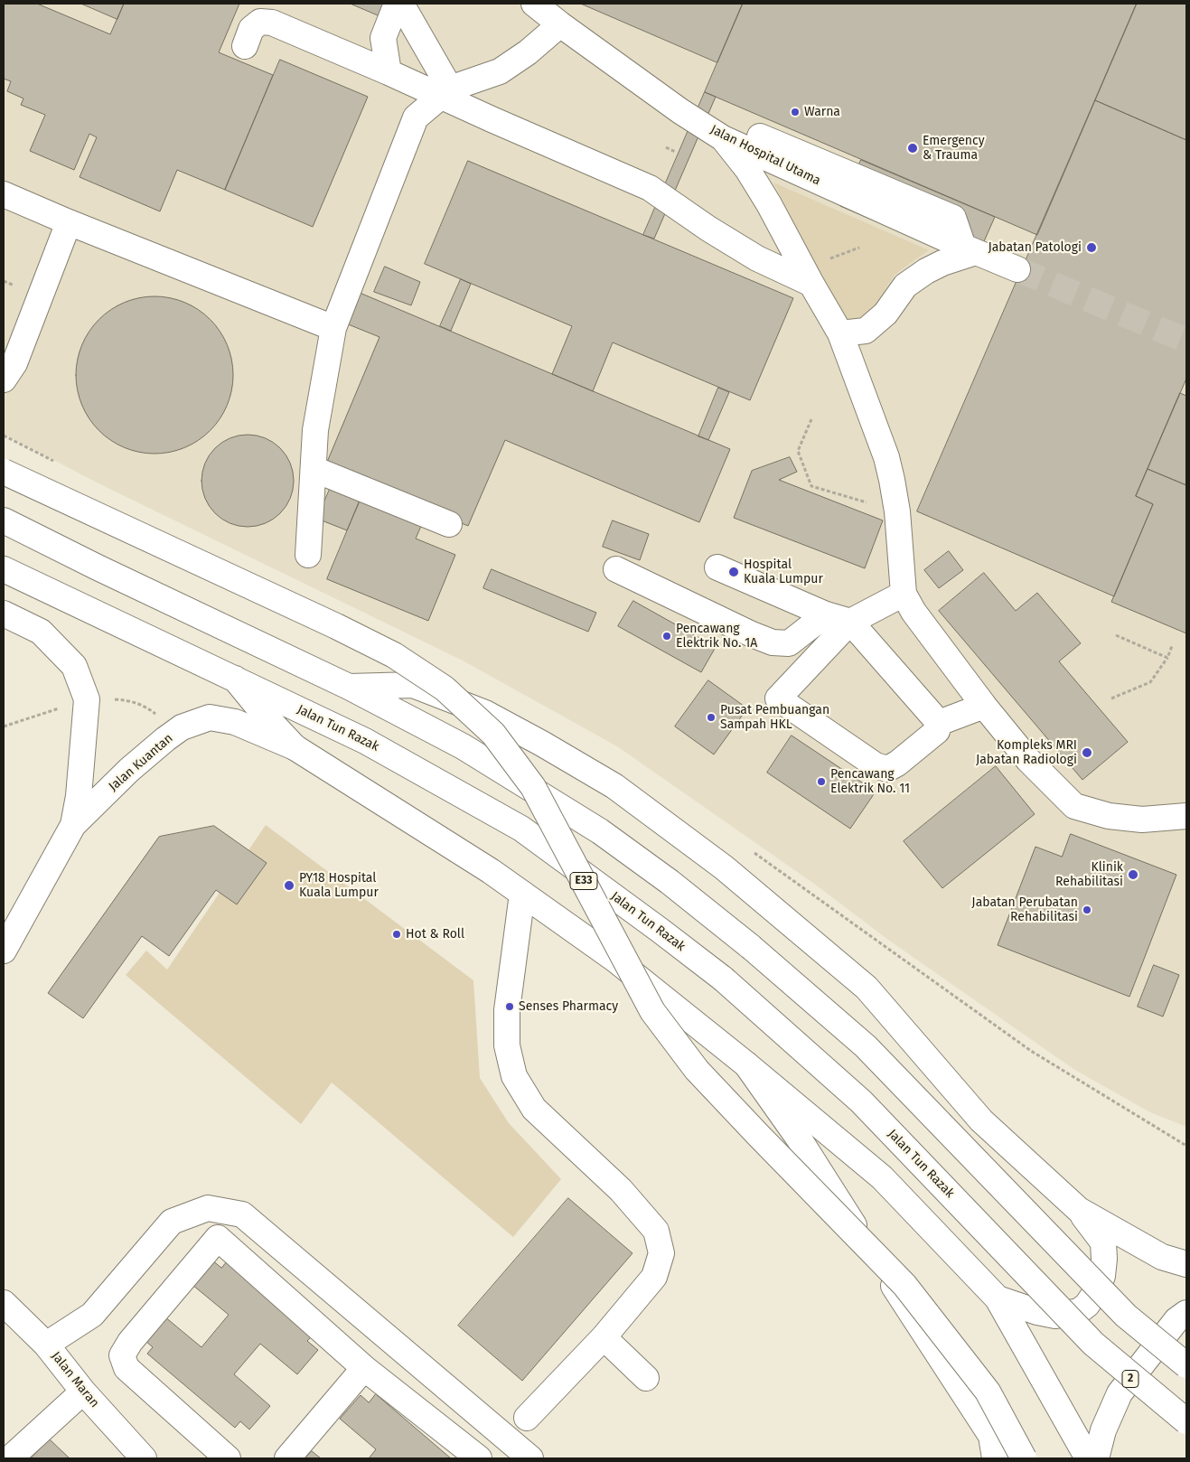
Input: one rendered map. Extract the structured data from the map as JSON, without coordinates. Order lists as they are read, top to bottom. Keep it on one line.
{"streets":{"main road":["Jalan Hospital Utama","Jalan Tun Razak","Jalan Kuantan","E33","2","Jalan Maran"]},"places":["Warna","Emergency & Trauma","Jabatan Patologi","Hospital Kuala Lumpur","Pencawang Elektrik No. 1A","Pusat Pembuangan Sampah HKL","Kompleks MRI Jabatan Radiologi","Pencawang Elektrik No. 11","Klinik Rehabilitasi","PY18 Hospital Kuala Lumpur","Jabatan Perubatan Rehabilitasi","Hot & Roll","Senses Pharmacy"]}
